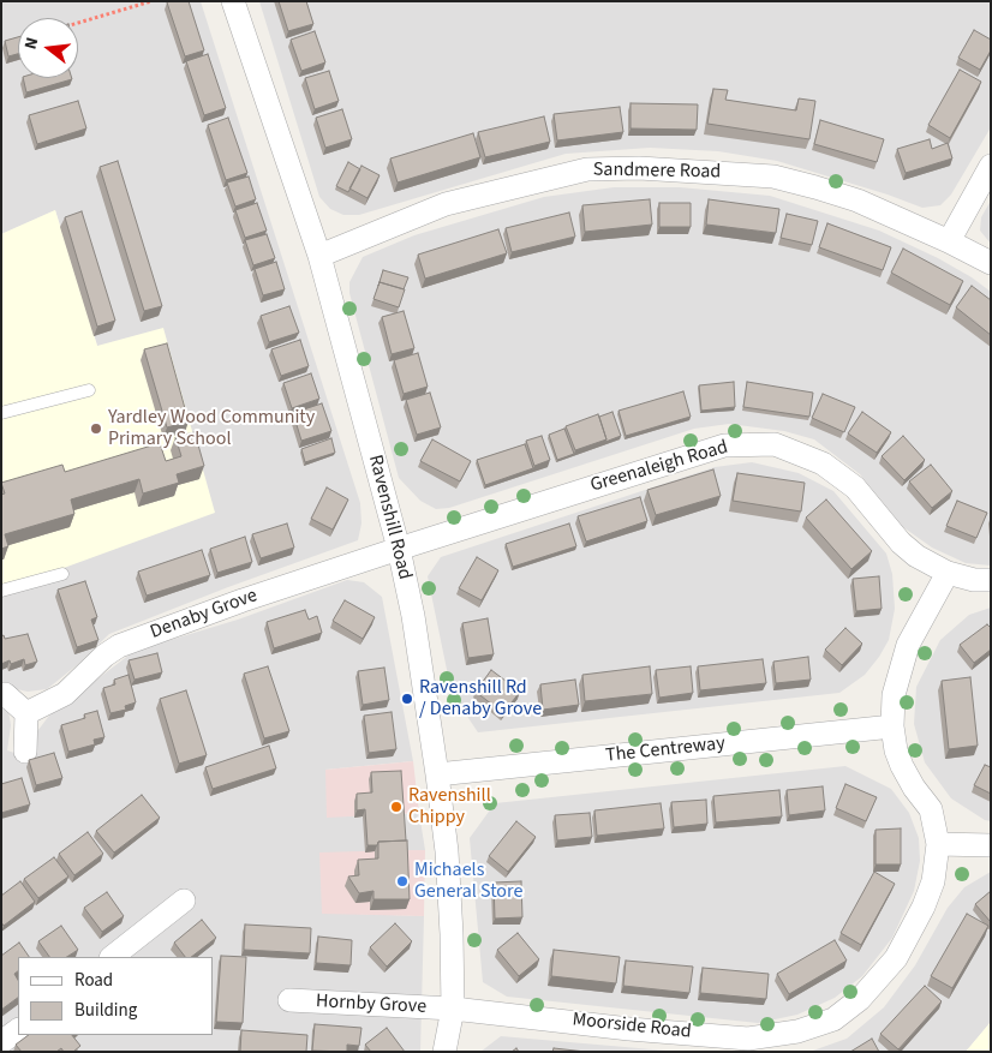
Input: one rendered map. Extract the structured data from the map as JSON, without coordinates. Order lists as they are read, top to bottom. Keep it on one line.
{"streets":{"street":["Sandmere Road","Greenaleigh Road","Ravenshill Road","Denaby Grove","The Centreway","Hornby Grove","Moorside Road"]},"crossings":[["Sandmere Road","Ravenshill Road"],["Greenaleigh Road","Ravenshill Road"],["Greenaleigh Road","Denaby Grove"],["Ravenshill Road","Denaby Grove"],["Ravenshill Road","The Centreway"],["Ravenshill Road","Hornby Grove"],["Ravenshill Road","Moorside Road"],["Hornby Grove","Moorside Road"]],"places":["Yardley Wood Community Primary School","Ravenshill Rd / Denaby Grove","Ravenshill Chippy","Michaels General Store"],"legend":["Road","Building"],"north":"left"}
